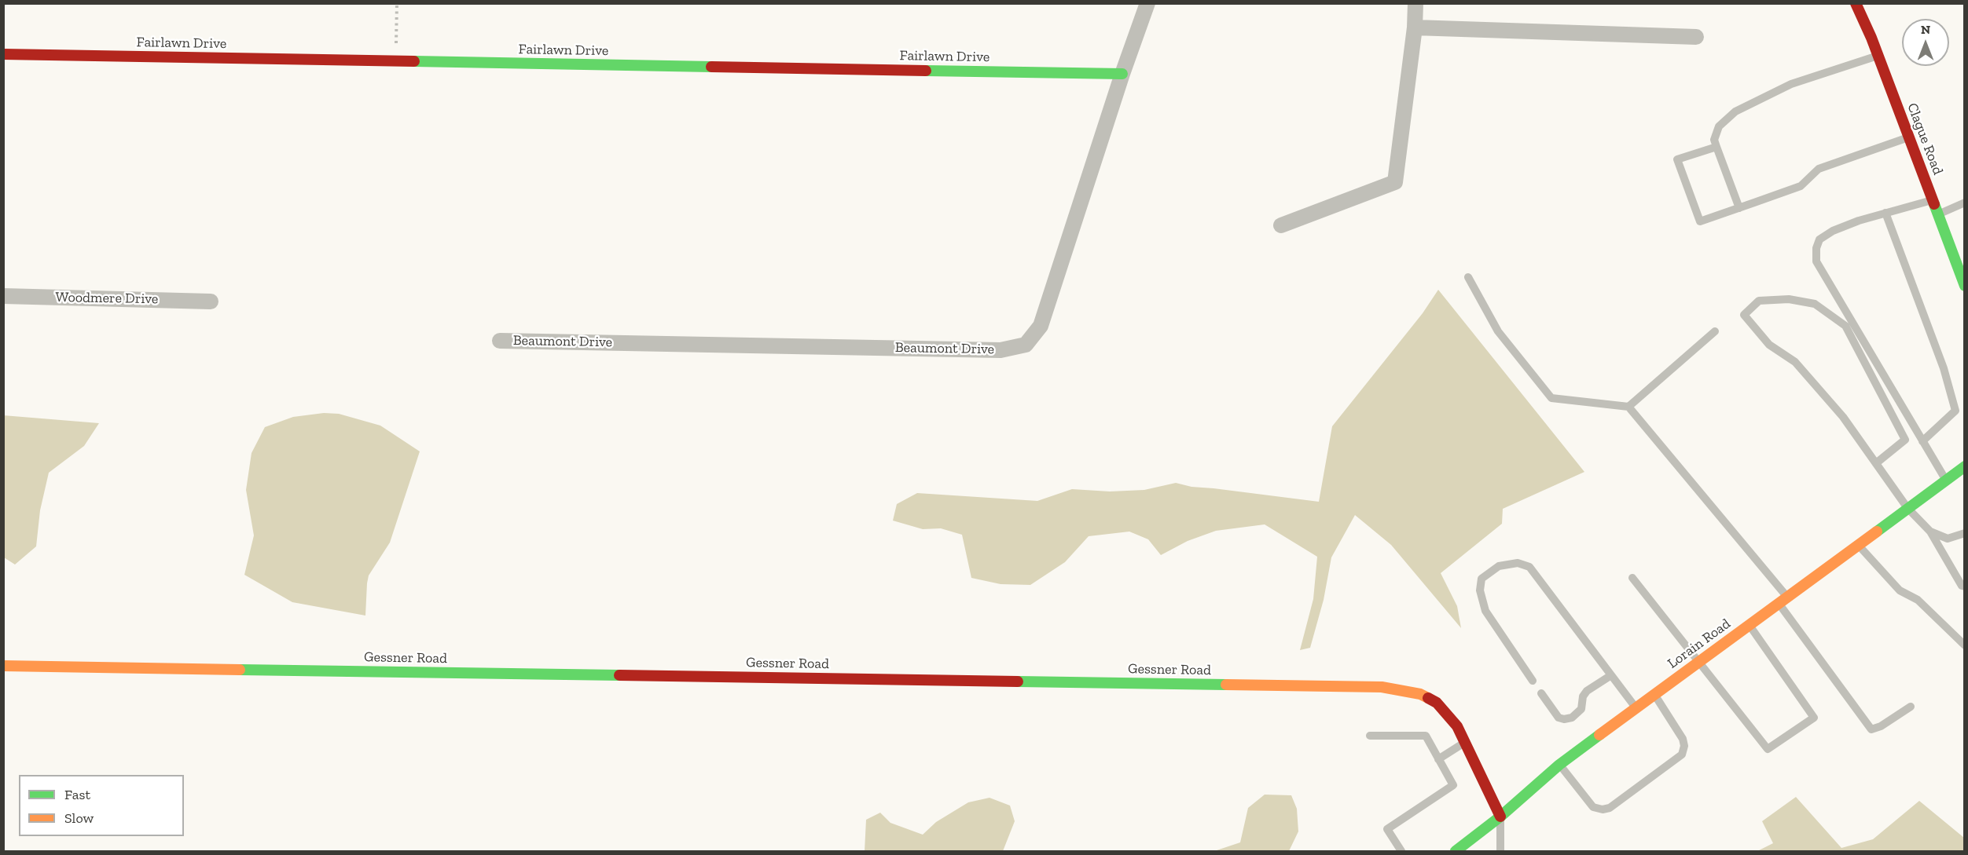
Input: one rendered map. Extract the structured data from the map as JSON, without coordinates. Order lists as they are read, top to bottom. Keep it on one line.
{"streets":{"street":["Fairlawn Drive","Clague Road","Woodmere Drive","Beaumont Drive","Lorain Road","Gessner Road"]},"crossings":[["Fairlawn Drive","Beaumont Drive"],["Lorain Road","Gessner Road"]],"legend":["Fast","Slow"],"north":"top"}
